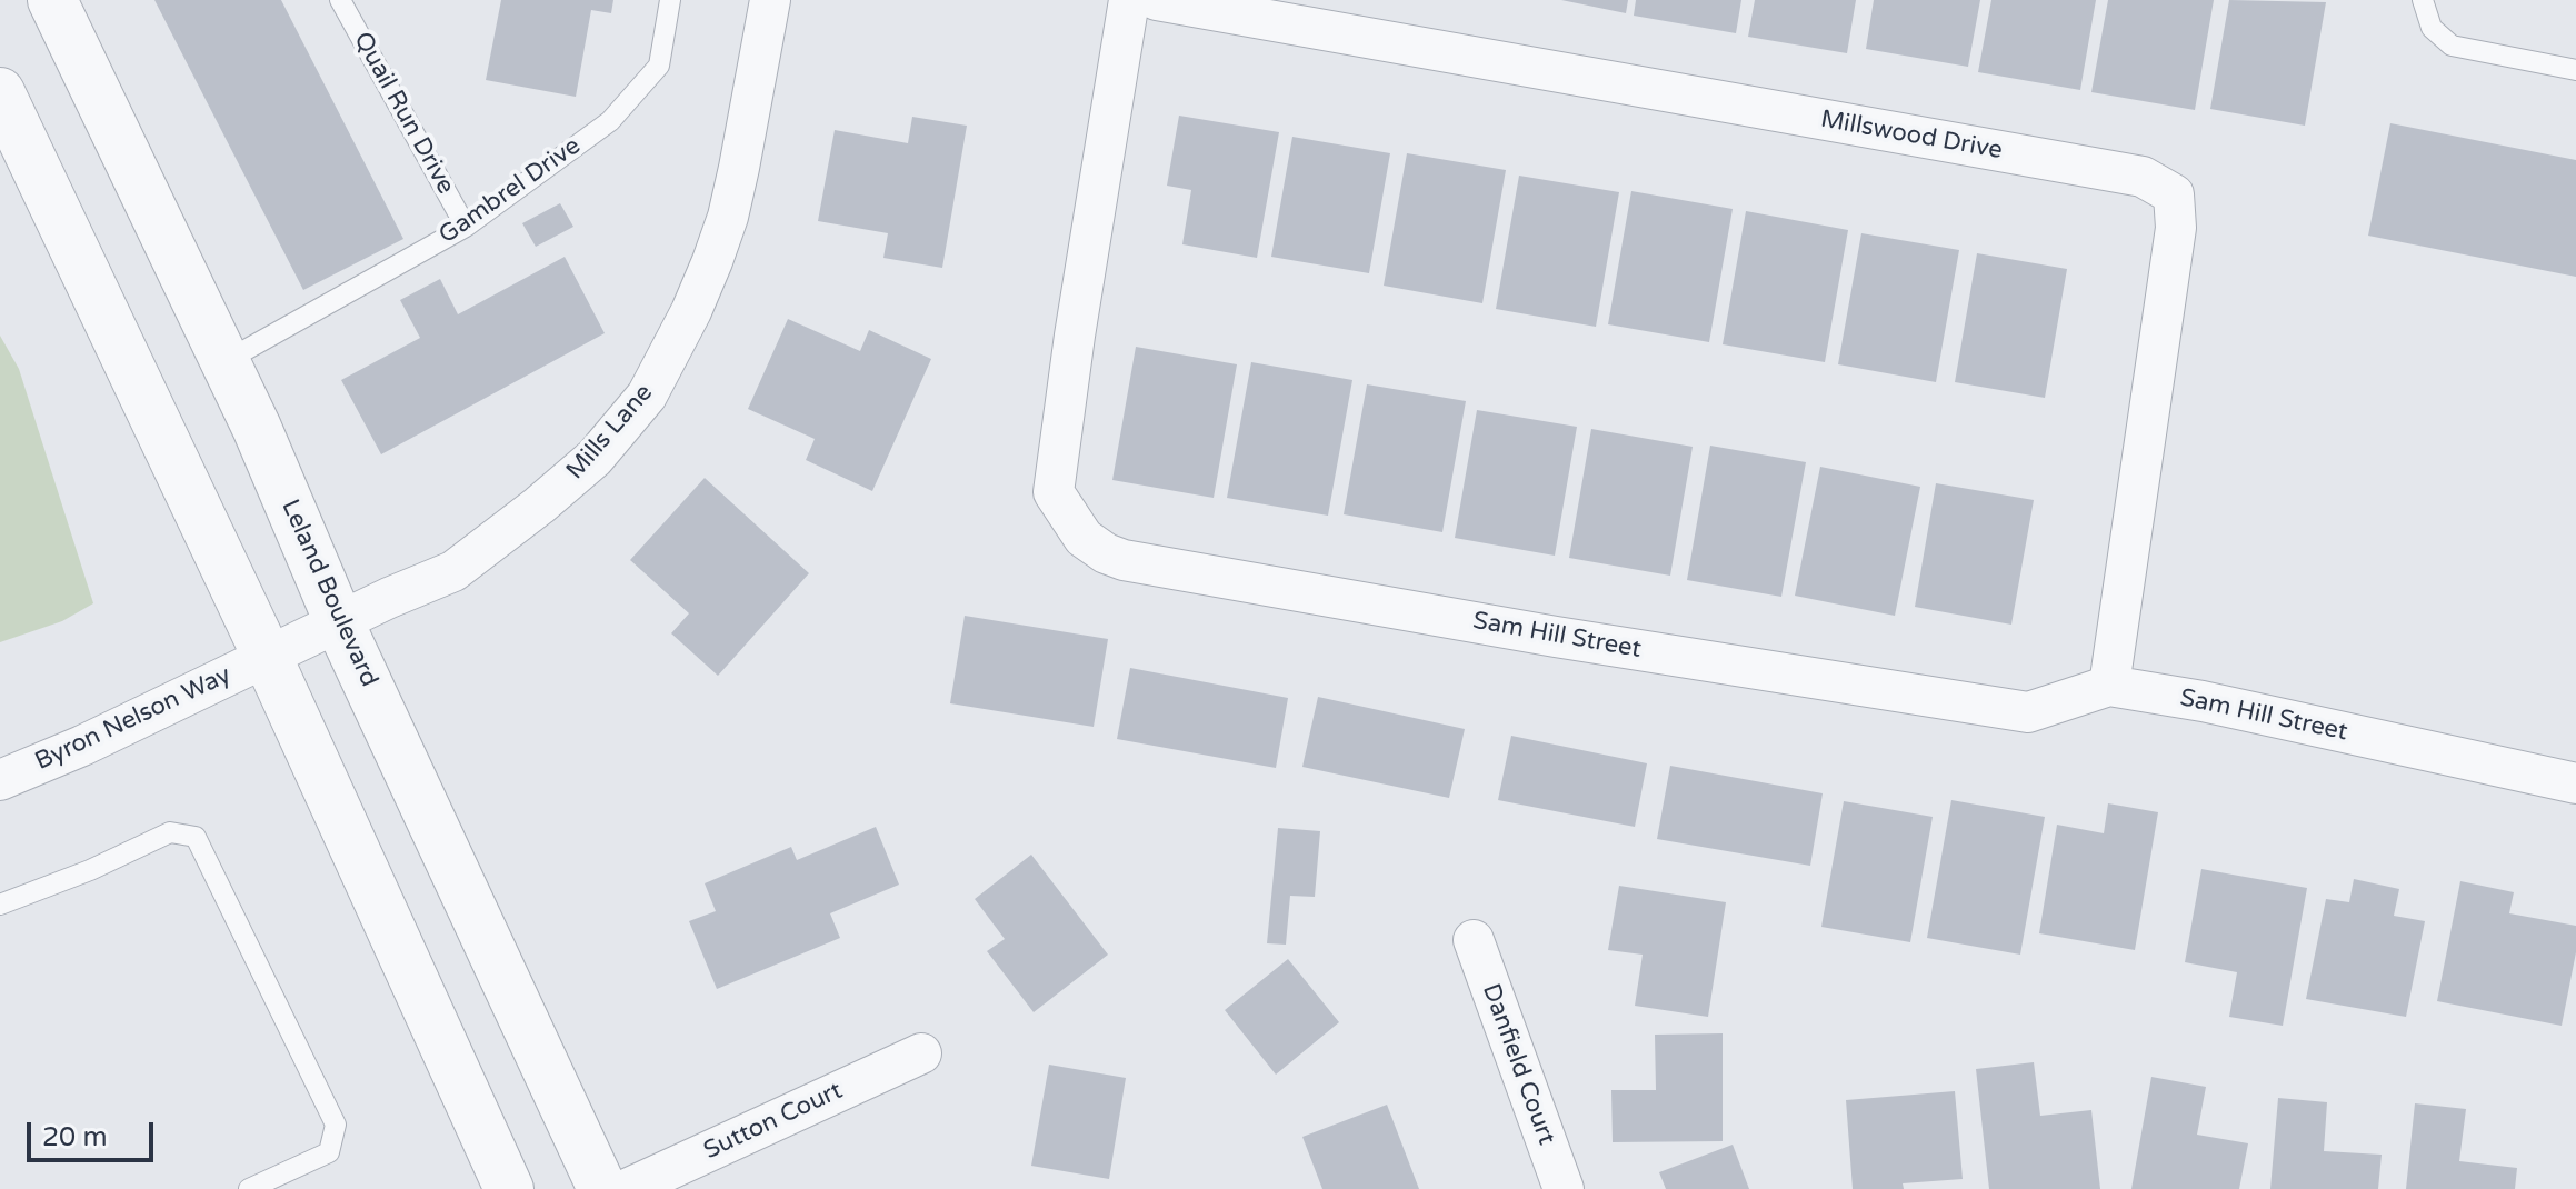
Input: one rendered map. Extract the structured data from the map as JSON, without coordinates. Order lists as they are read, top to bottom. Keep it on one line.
{"streets":{"street":["Millswood Drive","Mills Lane","Leland Boulevard","Sam Hill Street","Byron Nelson Way","Danfield Court","Sutton Court"],"lane":["Quail Run Drive","Gambrel Drive"]},"crossings":[["Quail Run Drive","Gambrel Drive"],["Millswood Drive","Sam Hill Street"],["Gambrel Drive","Leland Boulevard"],["Mills Lane","Leland Boulevard"],["Mills Lane","Byron Nelson Way"]],"scale_bar":"20 m"}
